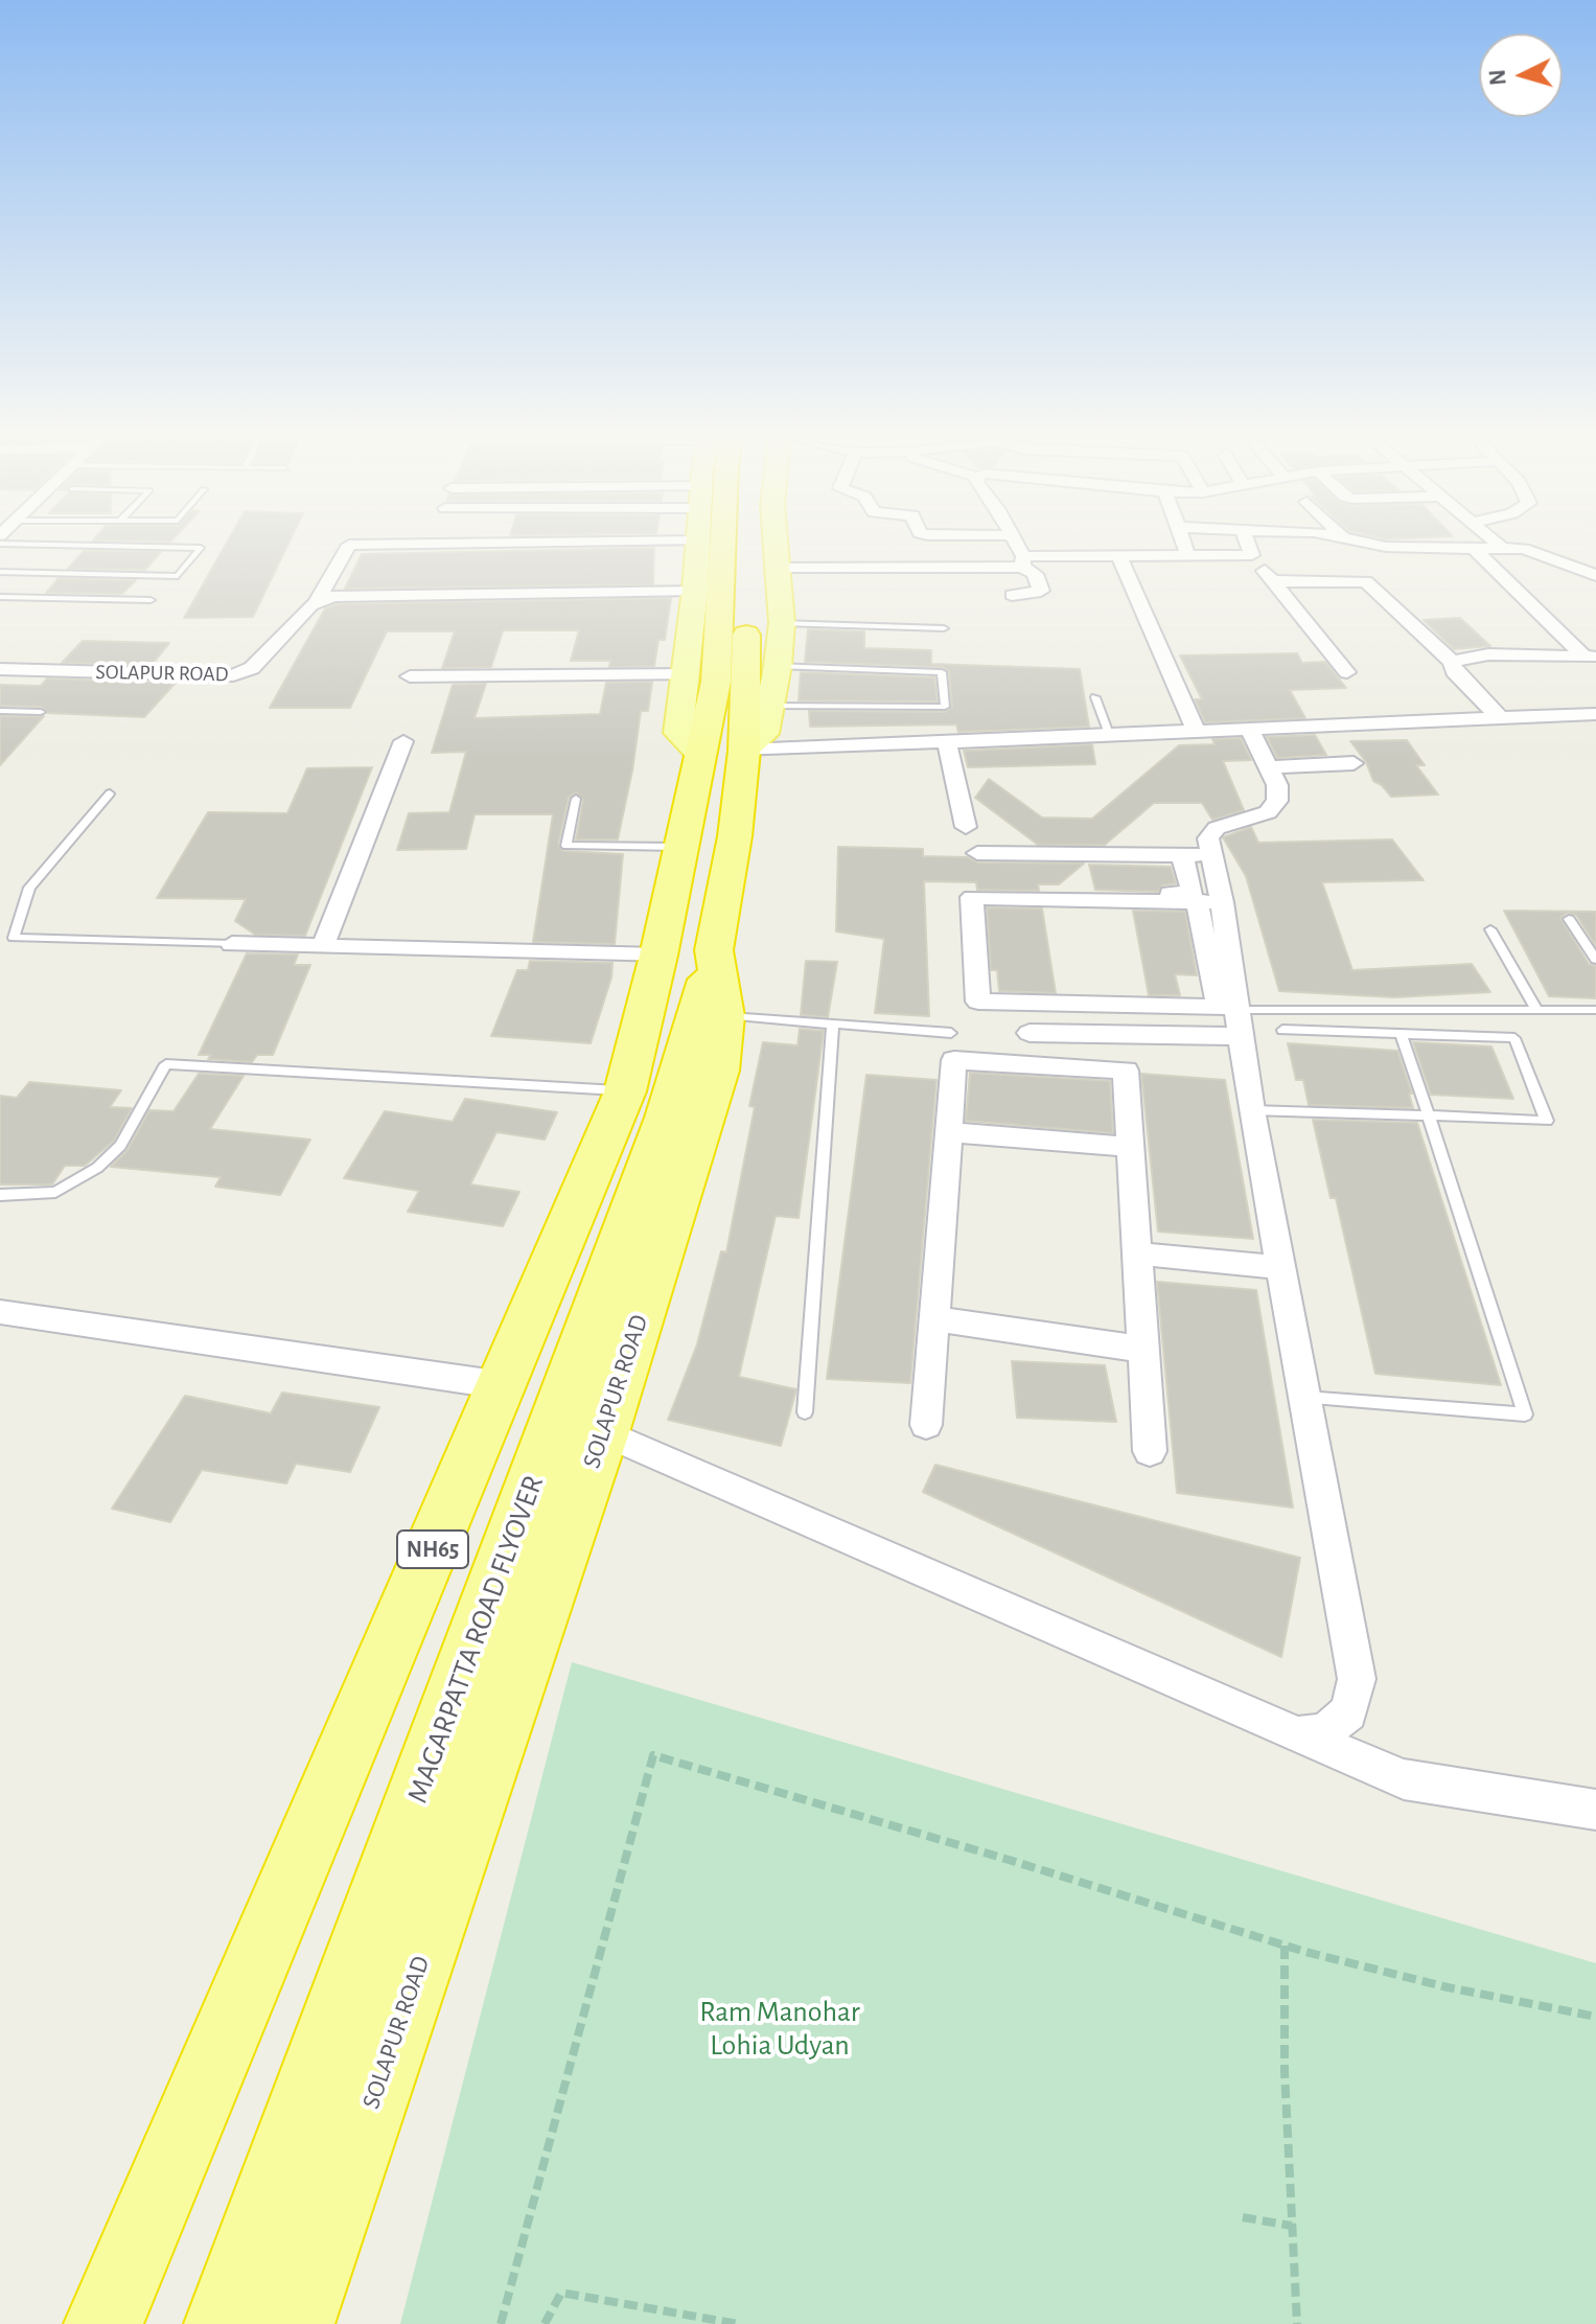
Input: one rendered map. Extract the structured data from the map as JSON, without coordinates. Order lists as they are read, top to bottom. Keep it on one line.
{"streets":{"highway":["SOLAPUR ROAD","NH65","MAGARPATTA ROAD FLYOVER"]},"crossings":[["SOLAPUR ROAD","NH65"],["SOLAPUR ROAD","MAGARPATTA ROAD FLYOVER"]],"parks":["Ram Manohar Lohia Udyan"],"north":"left"}
